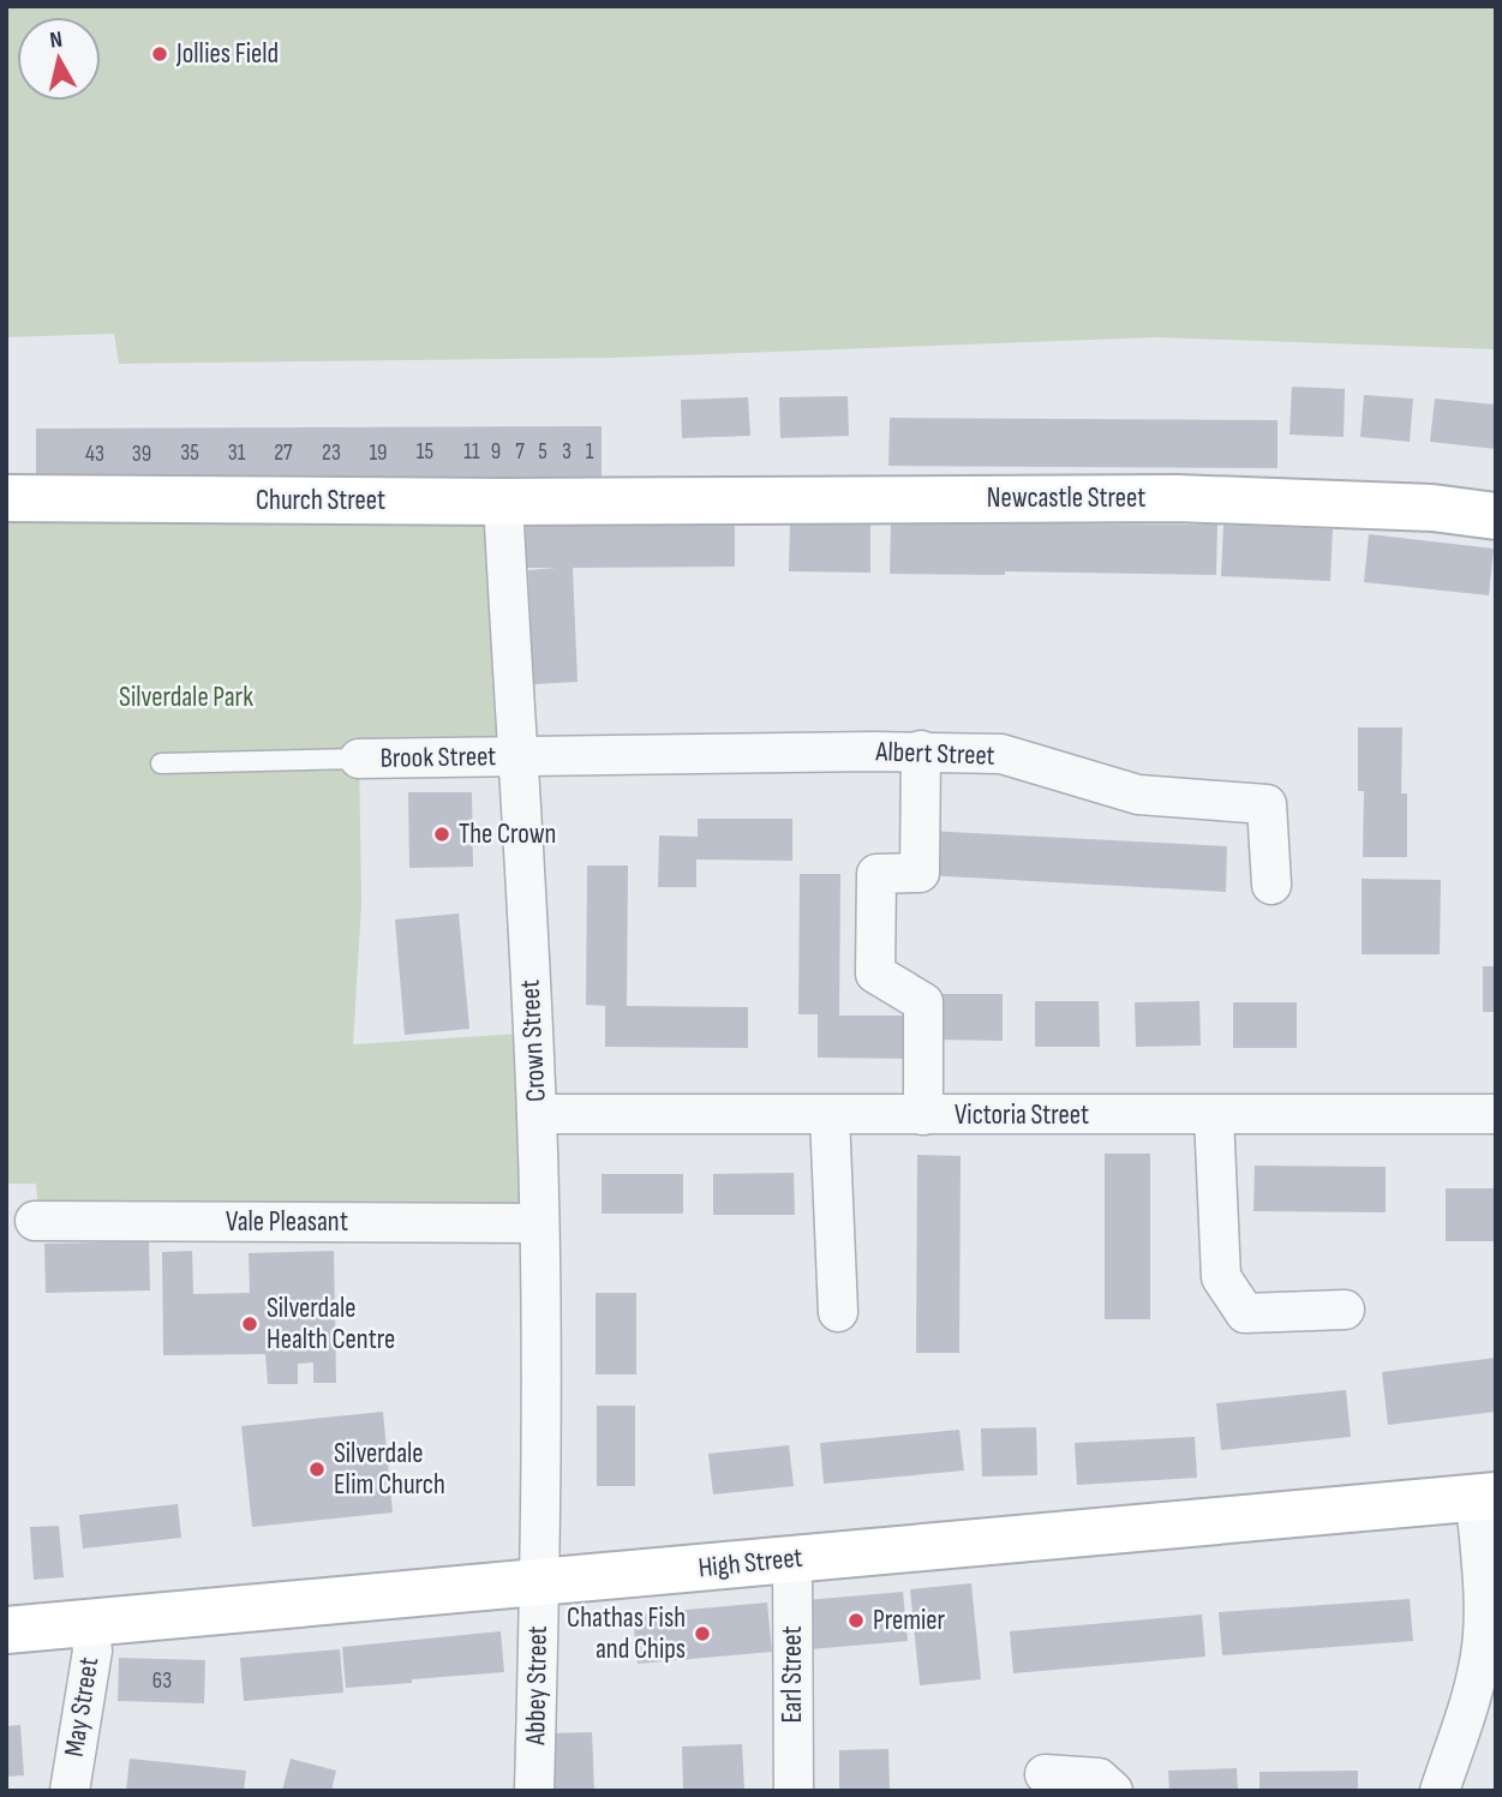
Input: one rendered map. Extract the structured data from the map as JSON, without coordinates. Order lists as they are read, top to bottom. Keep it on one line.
{"streets":{"main road":["Newcastle Street","Church Street","High Street"],"street":["Albert Street","Brook Street","Crown Street","Victoria Street","Vale Pleasant","Earl Street","Abbey Street","May Street"]},"crossings":[["Newcastle Street","Church Street"],["Church Street","Crown Street"],["Albert Street","Brook Street"],["Albert Street","Crown Street"],["Brook Street","Crown Street"],["Crown Street","Victoria Street"],["Crown Street","Vale Pleasant"],["Crown Street","High Street"],["Crown Street","Abbey Street"],["High Street","Earl Street"],["High Street","Abbey Street"],["High Street","May Street"]],"parks":["Silverdale Park"],"places":["Jollies Field","The Crown","Silverdale Health Centre","Silverdale Elim Church","Premier","Chathas Fish and Chips"],"house_numbers":["15","11","9","7","5","3","1","35","31","27","23","19","43","39","63"],"north":"top"}
